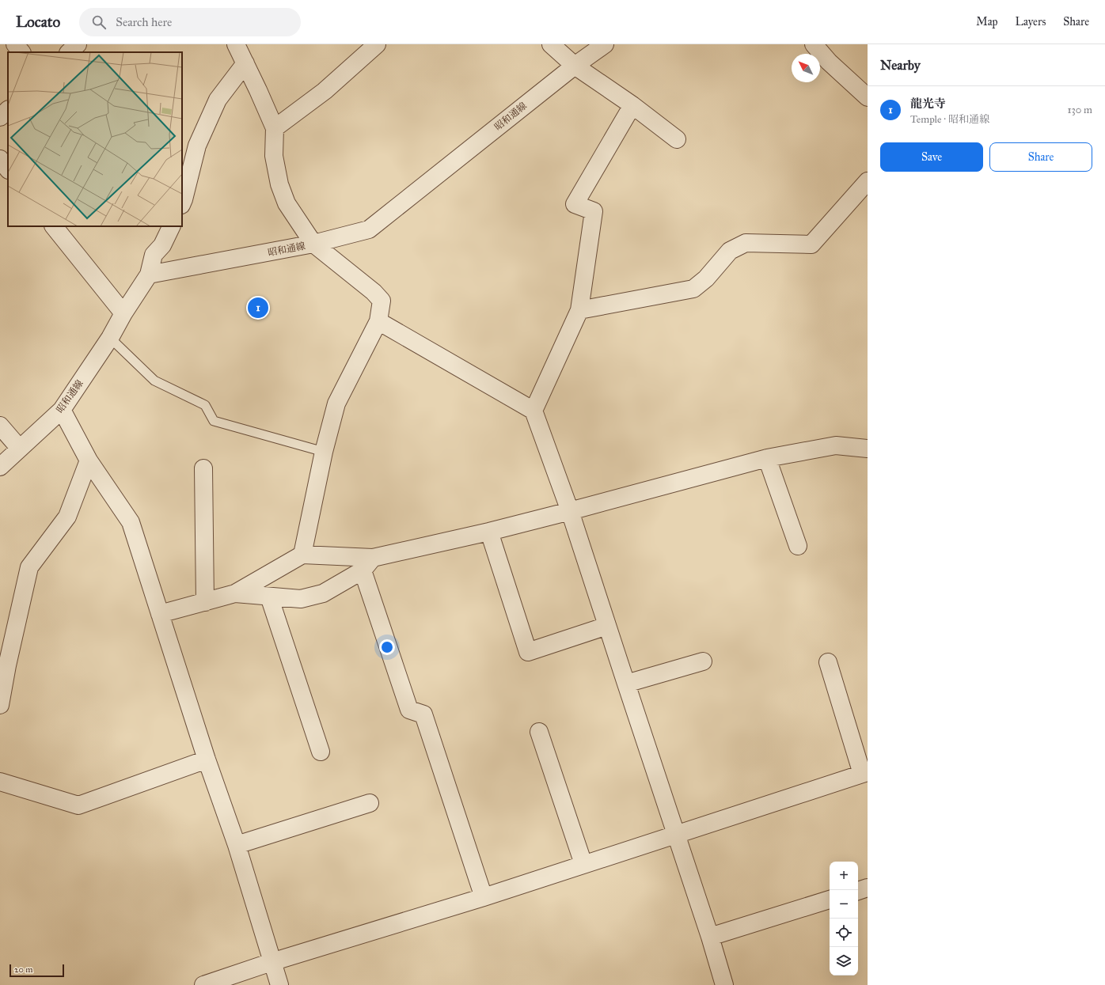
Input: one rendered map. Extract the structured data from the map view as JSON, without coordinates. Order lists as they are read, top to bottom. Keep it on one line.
{"streets":{"street":["昭和通線"]},"scale_bar":"20 m","north":"top left","page":{"header":"Locato","search":"Search here","nav":["Map","Layers","Share"],"heading":"Nearby","list":[{"mark":"1","name":"龍光寺","note":"Temple · 昭和通線","value":"130 m"}],"buttons":["Save","Share"],"pins":"1","map_buttons":["+","−"],"scale":"20 m"}}
